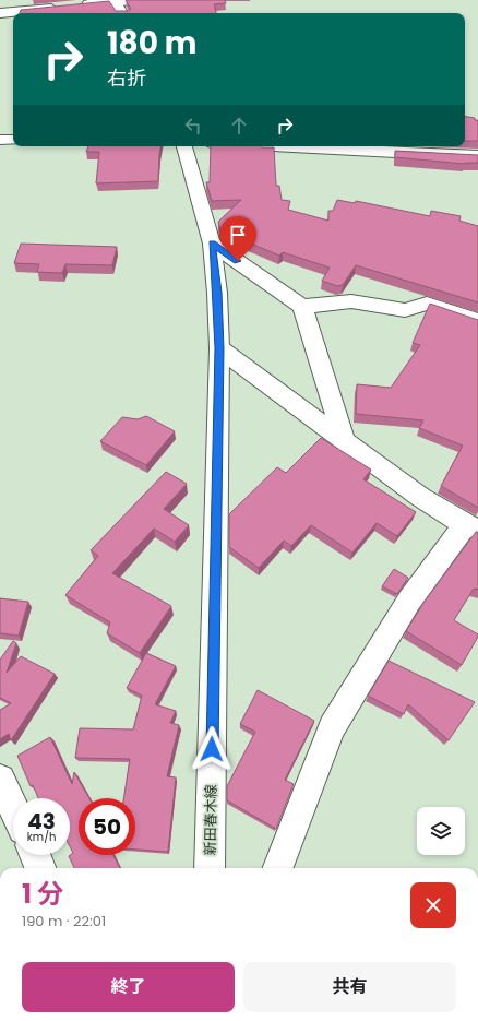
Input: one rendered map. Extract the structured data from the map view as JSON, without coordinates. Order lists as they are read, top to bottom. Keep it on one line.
{"streets":{"street":["新田春木線"]},"page":{"turn":["180 m","右折"],"speed":"43 km/h","limit":"50","heading":["1 分","190 m · 22:01"],"buttons":["終了","共有"]}}
